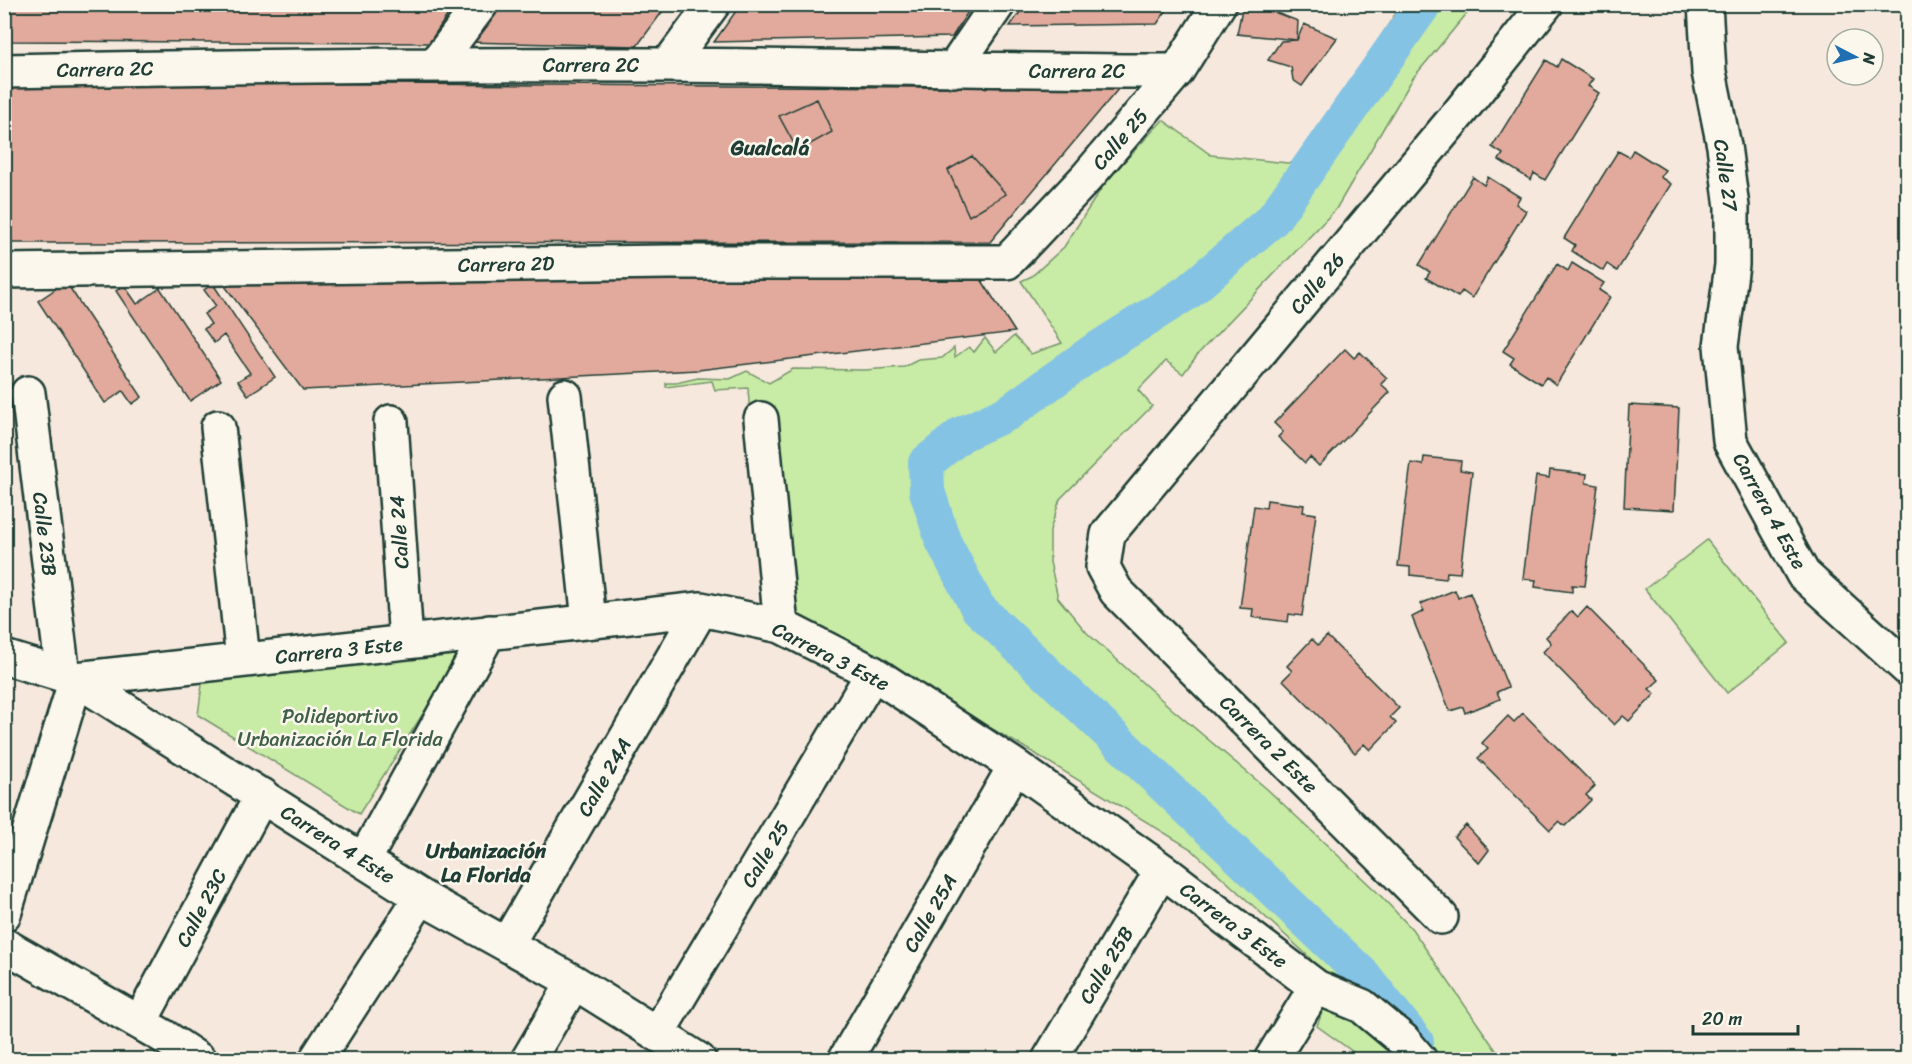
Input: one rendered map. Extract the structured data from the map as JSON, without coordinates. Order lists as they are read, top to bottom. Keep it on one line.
{"streets":{"street":["Carrera 2C","Calle 25","Calle 27","Carrera 2D","Calle 26","Carrera 4 Este","Calle 24","Calle 23B","Carrera 3 Este","Carrera 2 Este","Calle 24A","Calle 23C","Calle 25A","Calle 25B"]},"crossings":[["Carrera 2C","Calle 25"],["Calle 25","Carrera 2D"],["Calle 25","Carrera 4 Este"],["Calle 25","Carrera 3 Este"],["Calle 27","Carrera 4 Este"],["Calle 26","Carrera 2 Este"],["Carrera 4 Este","Calle 23B"],["Carrera 4 Este","Carrera 3 Este"],["Carrera 4 Este","Calle 24A"],["Carrera 4 Este","Calle 23C"],["Calle 24","Carrera 3 Este"],["Calle 23B","Carrera 3 Este"],["Carrera 3 Este","Calle 24A"],["Carrera 3 Este","Calle 25A"],["Carrera 3 Este","Calle 25B"]],"districts":["Gualcalá","Urbanización La Florida"],"parks":["Polideportivo Urbanización La Florida"],"scale_bar":"20 m","north":"right"}
